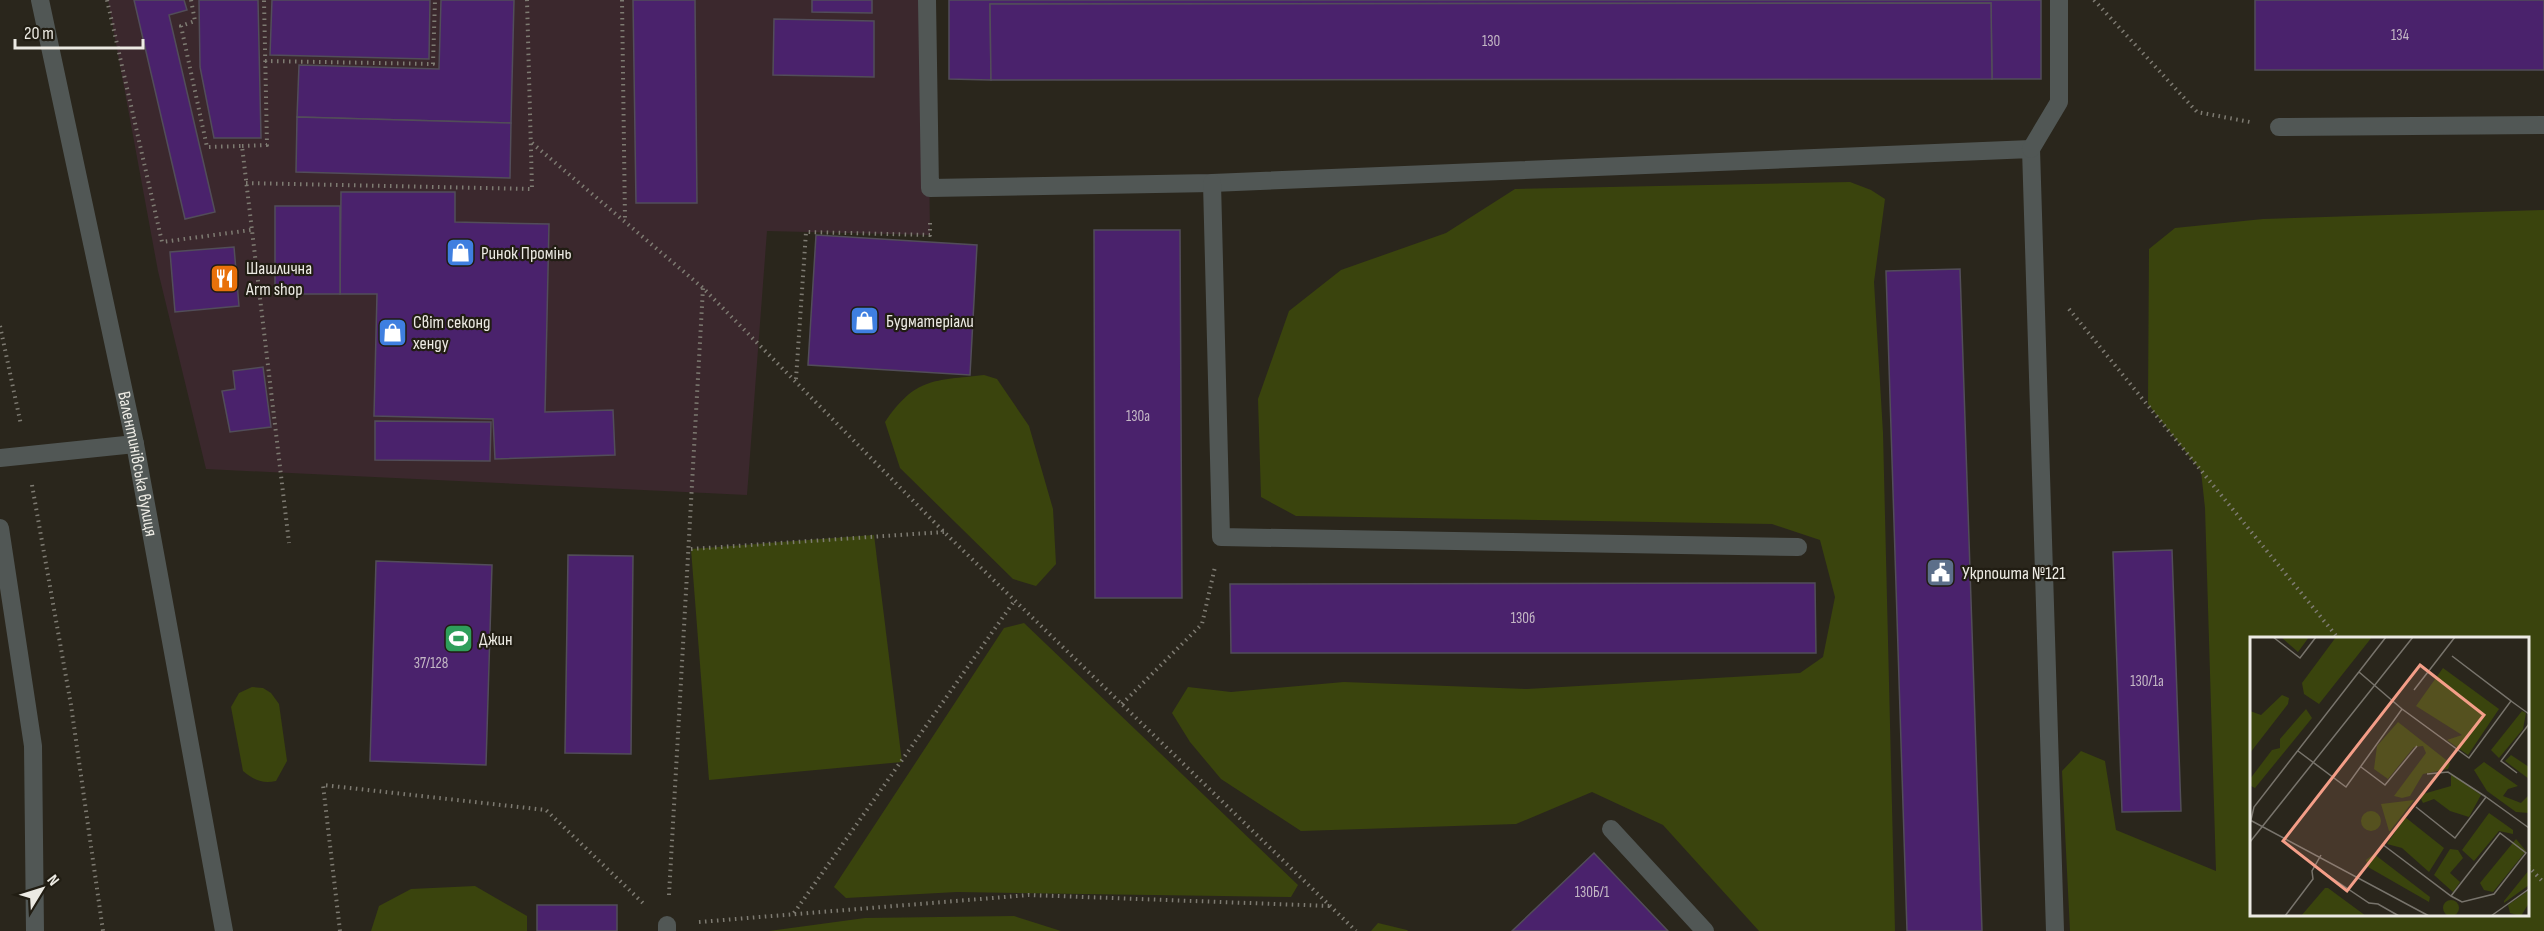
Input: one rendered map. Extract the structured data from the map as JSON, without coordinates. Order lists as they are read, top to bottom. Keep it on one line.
{"streets":{"street":["Валентинівська вулиця"]},"places":{"shop":["Ринок Промінь","Будматеріали","Світ секонд хенду"],"restaurant":["Шашлична Arm shop"],"public building":["Укрпошта №121"],"sports":["Джин"]},"house_numbers":["134","130","130а","130б","37/128","130/1а","130Б/1"],"scale_bar":"20 m","north":"top right"}
